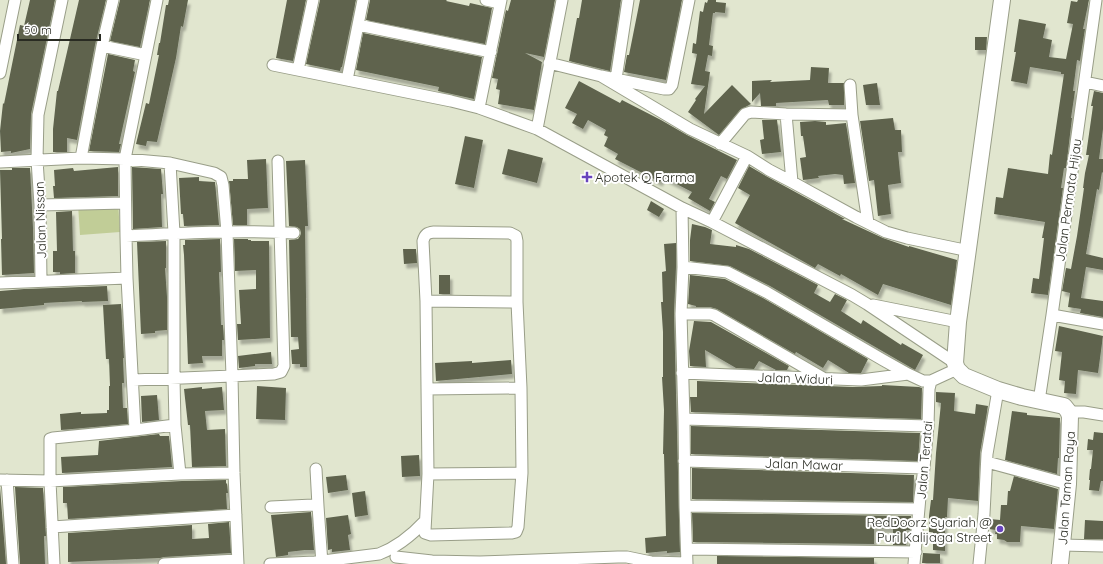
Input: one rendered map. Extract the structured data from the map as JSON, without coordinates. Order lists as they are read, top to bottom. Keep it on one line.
{"streets":{"street":["Jalan Permata Hijau","Jalan Nissan","Jalan Widuri","Jalan Teratai","Jalan Mawar","Jalan Taman Raya"]},"crossings":[["Jalan Teratai","Jalan Mawar"]],"places":{"health":["Apotek Q Farma"],"other":["RedDoorz Syariah @ Puri Kalijaga Street"]},"scale_bar":"50 m"}
